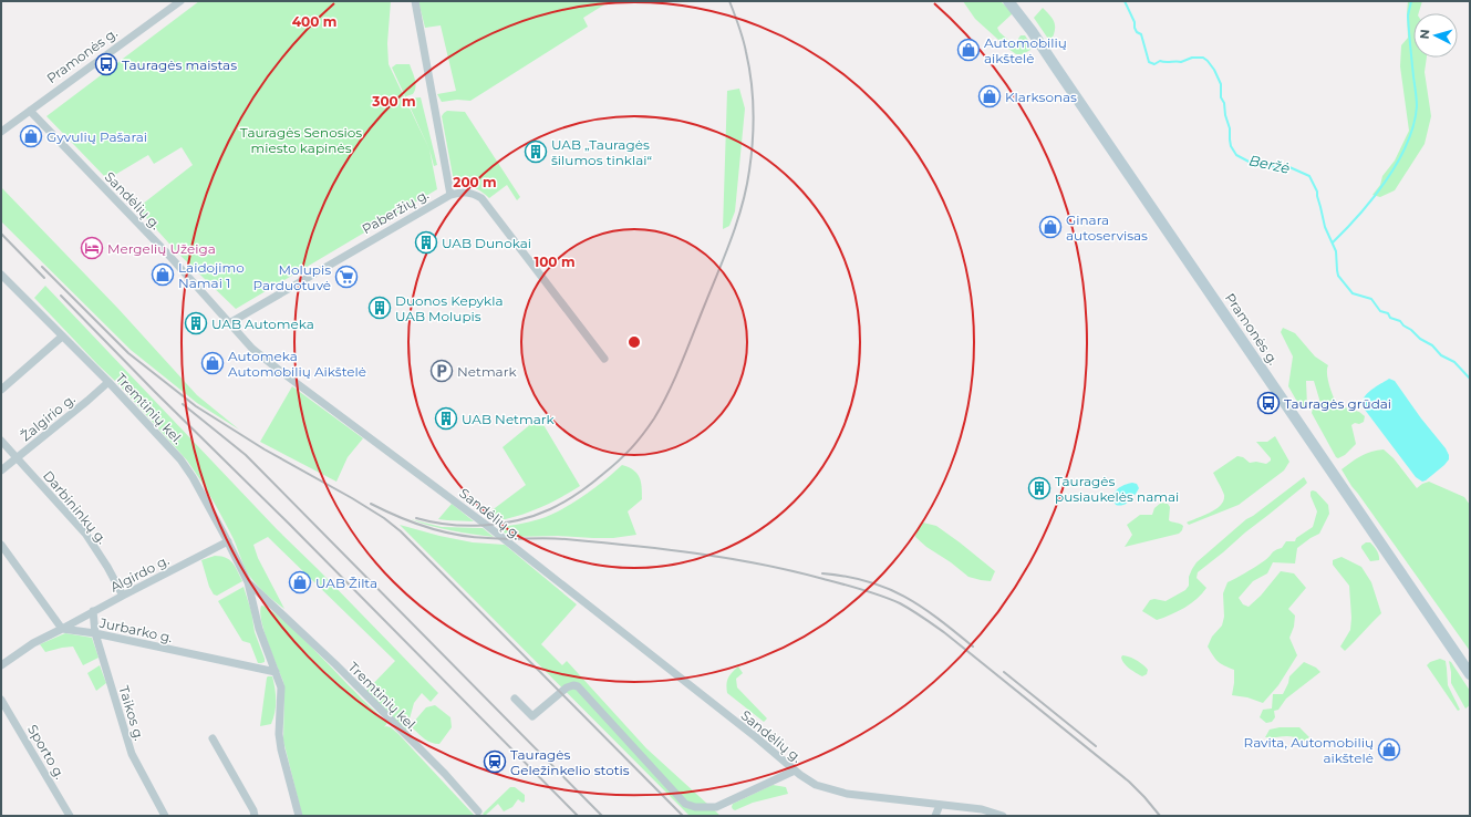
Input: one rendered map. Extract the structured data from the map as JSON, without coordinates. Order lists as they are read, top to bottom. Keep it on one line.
{"streets":{"main road":["Pramonės g."],"street":["Sandėlių g.","Paberžių g.","Tremtinių kel.","Žalgirio g.","Darbininkų g.","Algirdo g.","Jurbarko g.","Taikos g.","Sporto g."]},"crossings":[["Pramonės g.","Sandėlių g."],["Sandėlių g.","Paberžių g."],["Tremtinių kel.","Žalgirio g."],["Tremtinių kel.","Algirdo g."],["Tremtinių kel.","Jurbarko g."],["Žalgirio g.","Darbininkų g."],["Darbininkų g.","Algirdo g."],["Algirdo g.","Jurbarko g."],["Algirdo g.","Taikos g."],["Jurbarko g.","Taikos g."]],"water":["Beržė"],"parks":["Tauragės Senosios miesto kapinės"],"places":{"shop":["Automobilių aikštelė","Klarksonas","Gyvulių Pašarai","Ginara autoservisas","Laidojimo Namai 1","Automeka Automobilių Aikštelė","UAB Žilta","Ravita, Automobilių aikštelė"],"bus stop":["Tauragės maistas","Tauragės grūdai"],"building":["UAB „Tauragės šilumos tinklai“","UAB Dunokai","Duonos Kepykla UAB Molupis","UAB Automeka","UAB Netmark","Tauragės pusiaukelės namai"],"hotel":["Mergelių Užeiga"],"supermarket":["Molupis Parduotuvė"],"parking":["Netmark"],"station":["Tauragės Geležinkelio stotis"]},"north":"left","rings":["400 m","300 m","200 m","100 m"]}
